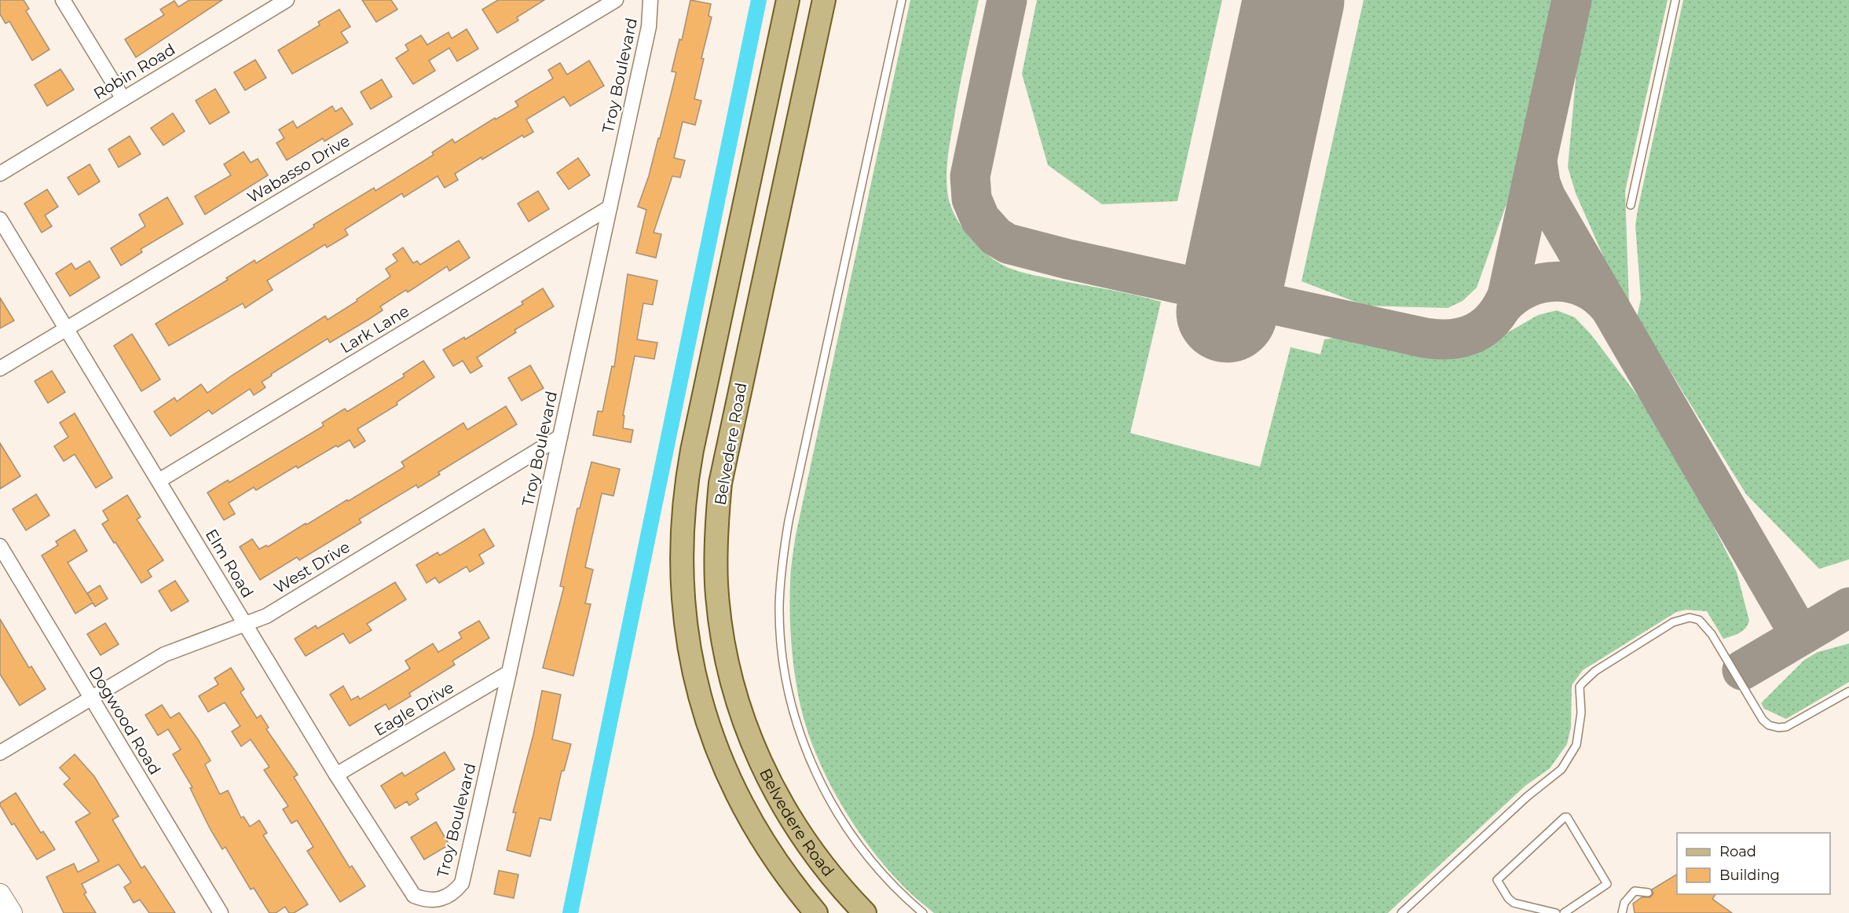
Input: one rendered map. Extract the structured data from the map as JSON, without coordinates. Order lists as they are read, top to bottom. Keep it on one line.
{"streets":{"main road":["Belvedere Road"],"street":["Robin Road","Troy Boulevard","Wabasso Drive","Lark Lane","Elm Road","West Drive","Eagle Drive","Dogwood Road"]},"crossings":[["Troy Boulevard","Lark Lane"],["Troy Boulevard","Elm Road"],["Troy Boulevard","West Drive"],["Troy Boulevard","Eagle Drive"],["Wabasso Drive","Elm Road"],["Lark Lane","Elm Road"],["Elm Road","West Drive"],["Elm Road","Eagle Drive"],["West Drive","Dogwood Road"]],"legend":["Road","Building"]}
